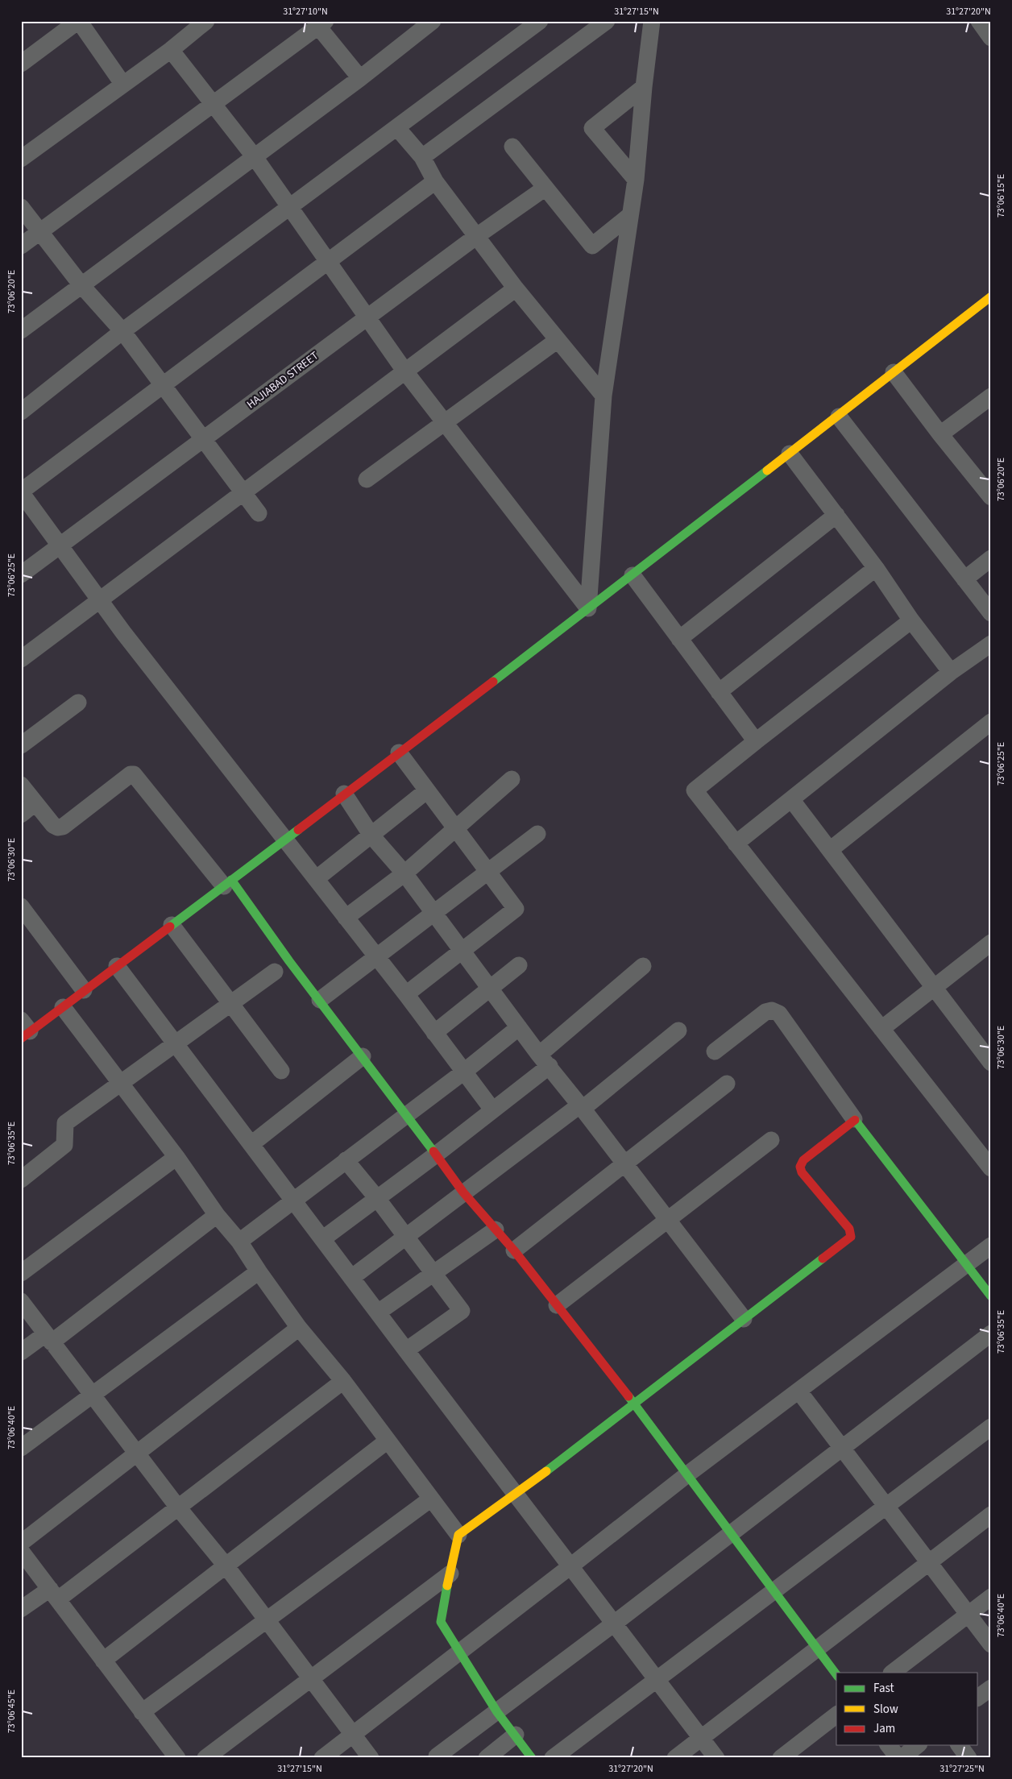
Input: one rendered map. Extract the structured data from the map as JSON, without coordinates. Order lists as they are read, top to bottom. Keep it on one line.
{"streets":{"street":["HAJIABAD STREET"]},"legend":["Fast","Slow","Jam"],"coordinates":["31°27'10\"N","31°27'15\"N","31°27'20\"N","73°06'15\"E","73°06'20\"E","73°06'25\"E","73°06'30\"E","73°06'35\"E","73°06'40\"E","73°06'45\"E","31°27'25\"N"]}
